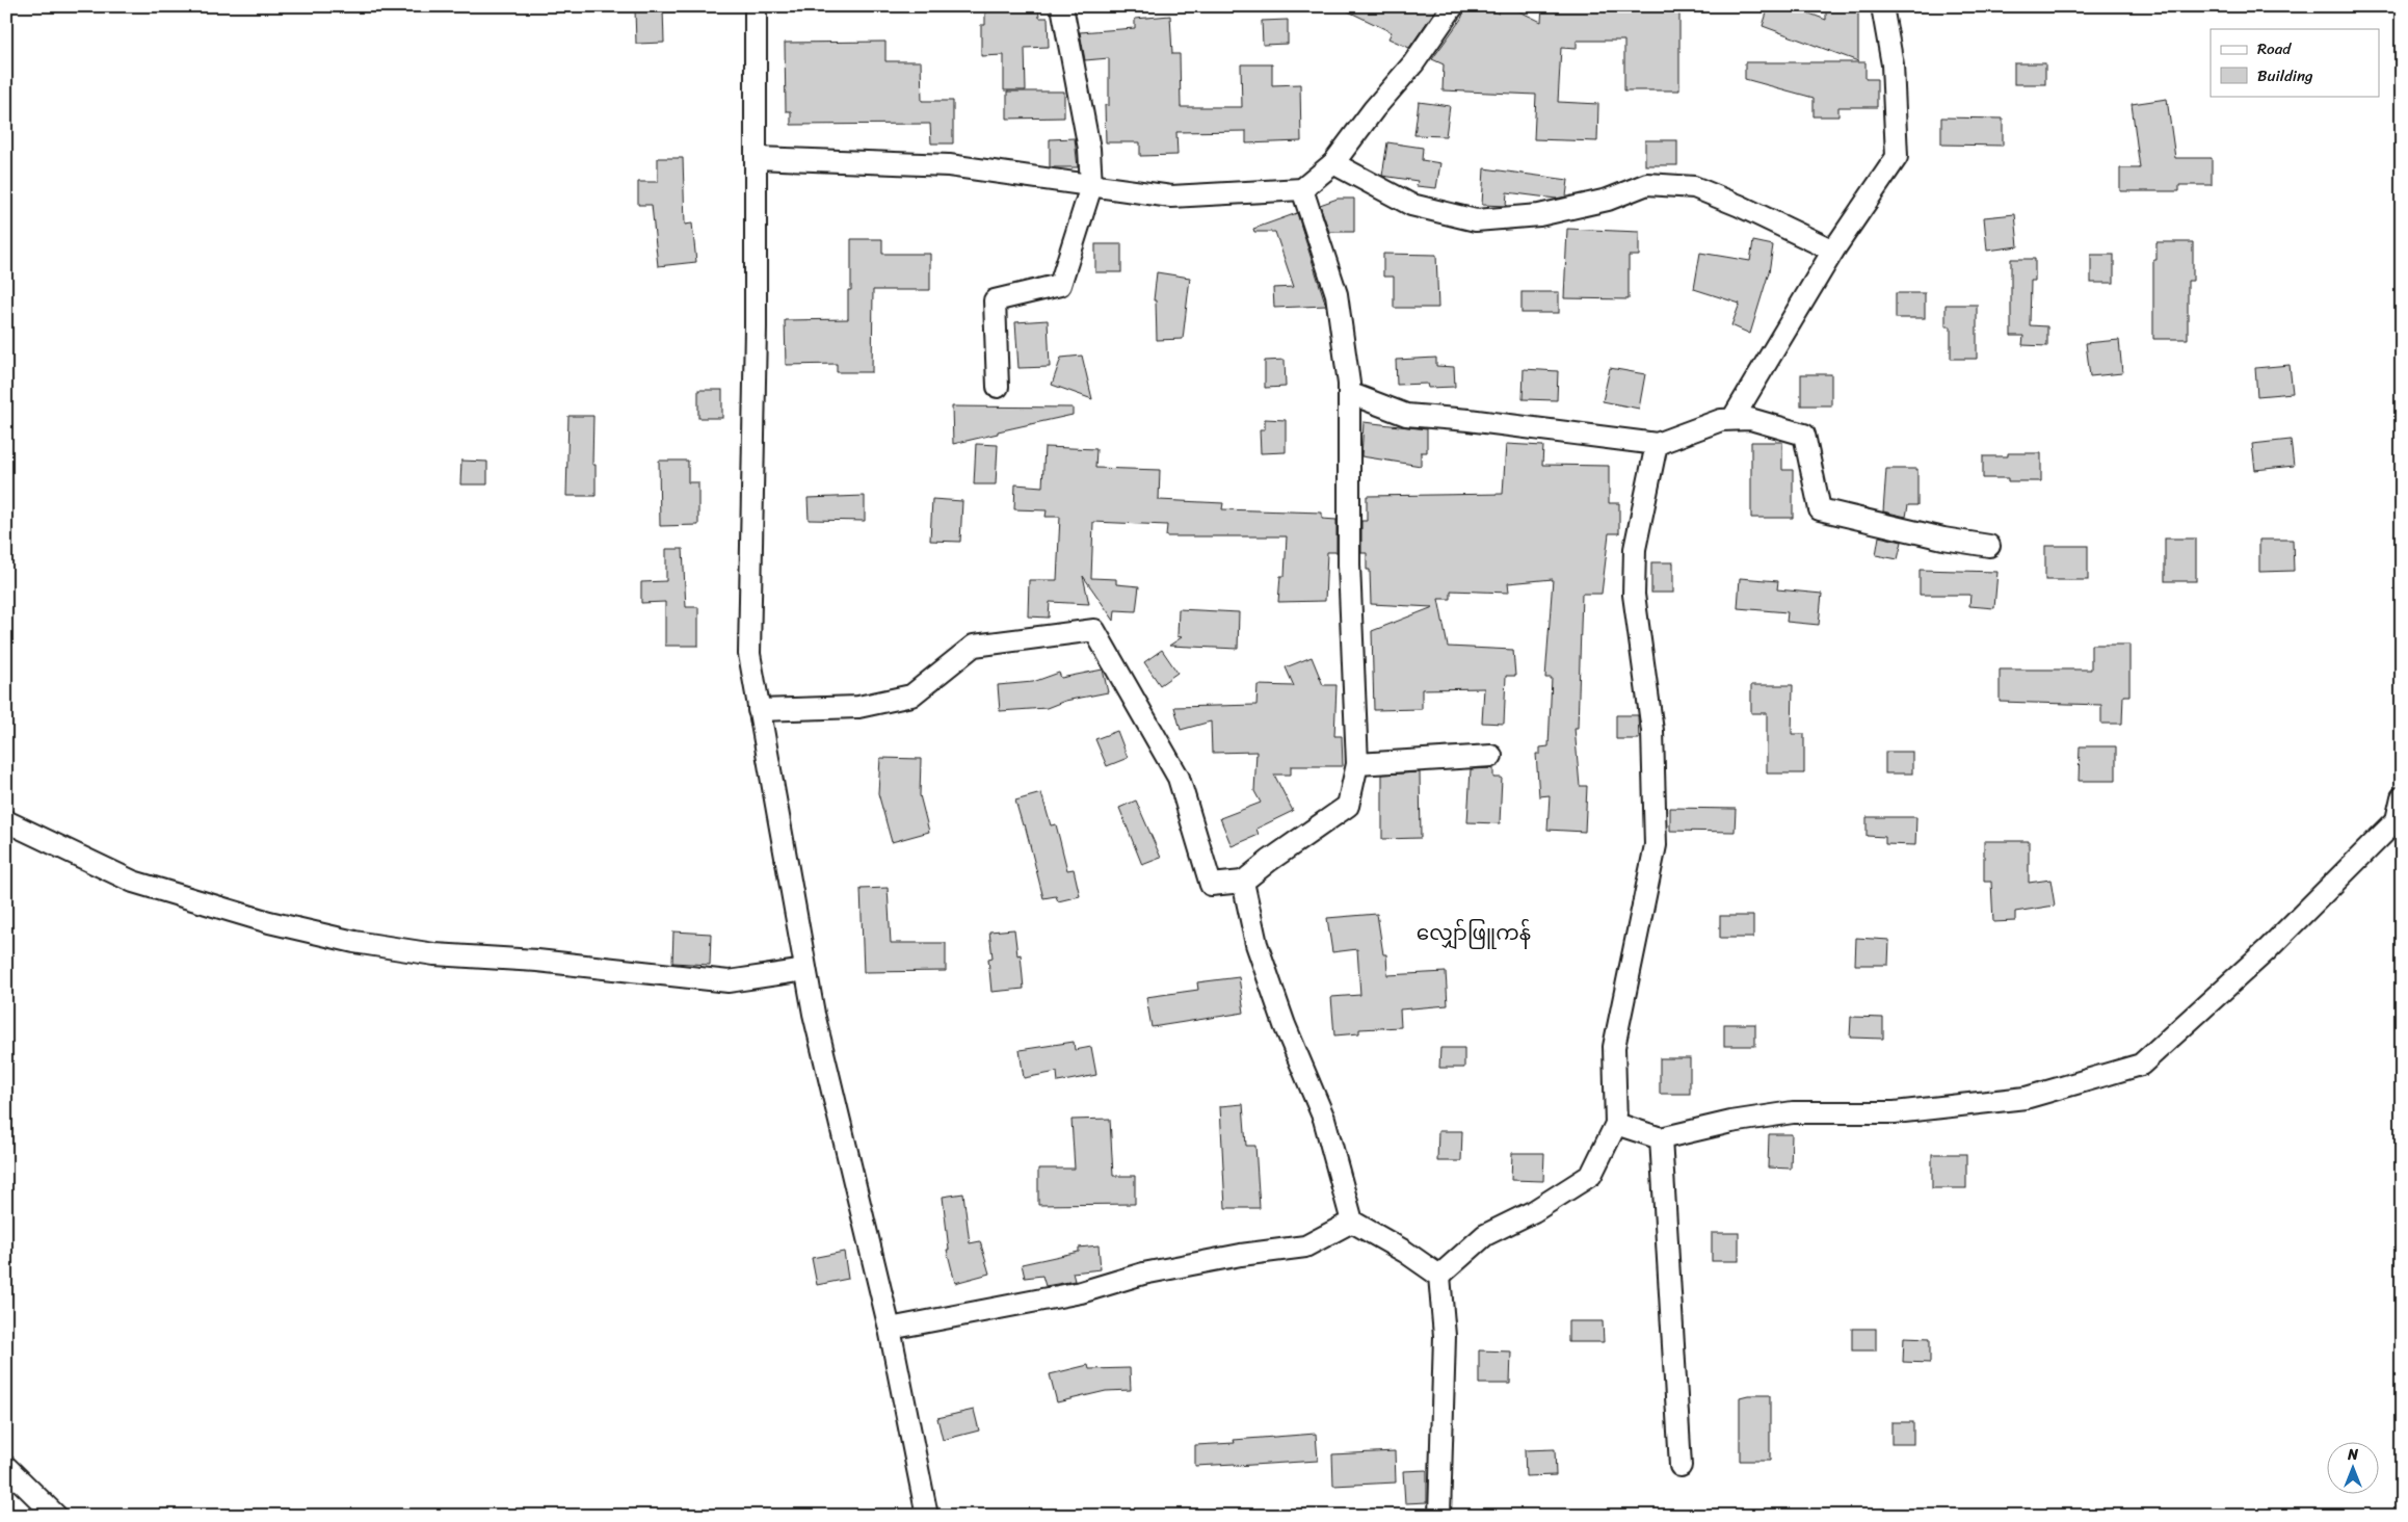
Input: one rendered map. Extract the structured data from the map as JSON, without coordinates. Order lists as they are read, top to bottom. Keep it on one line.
{"districts":["လျှော်ဖြူကန်"],"legend":["Road","Building"],"north":"top"}
